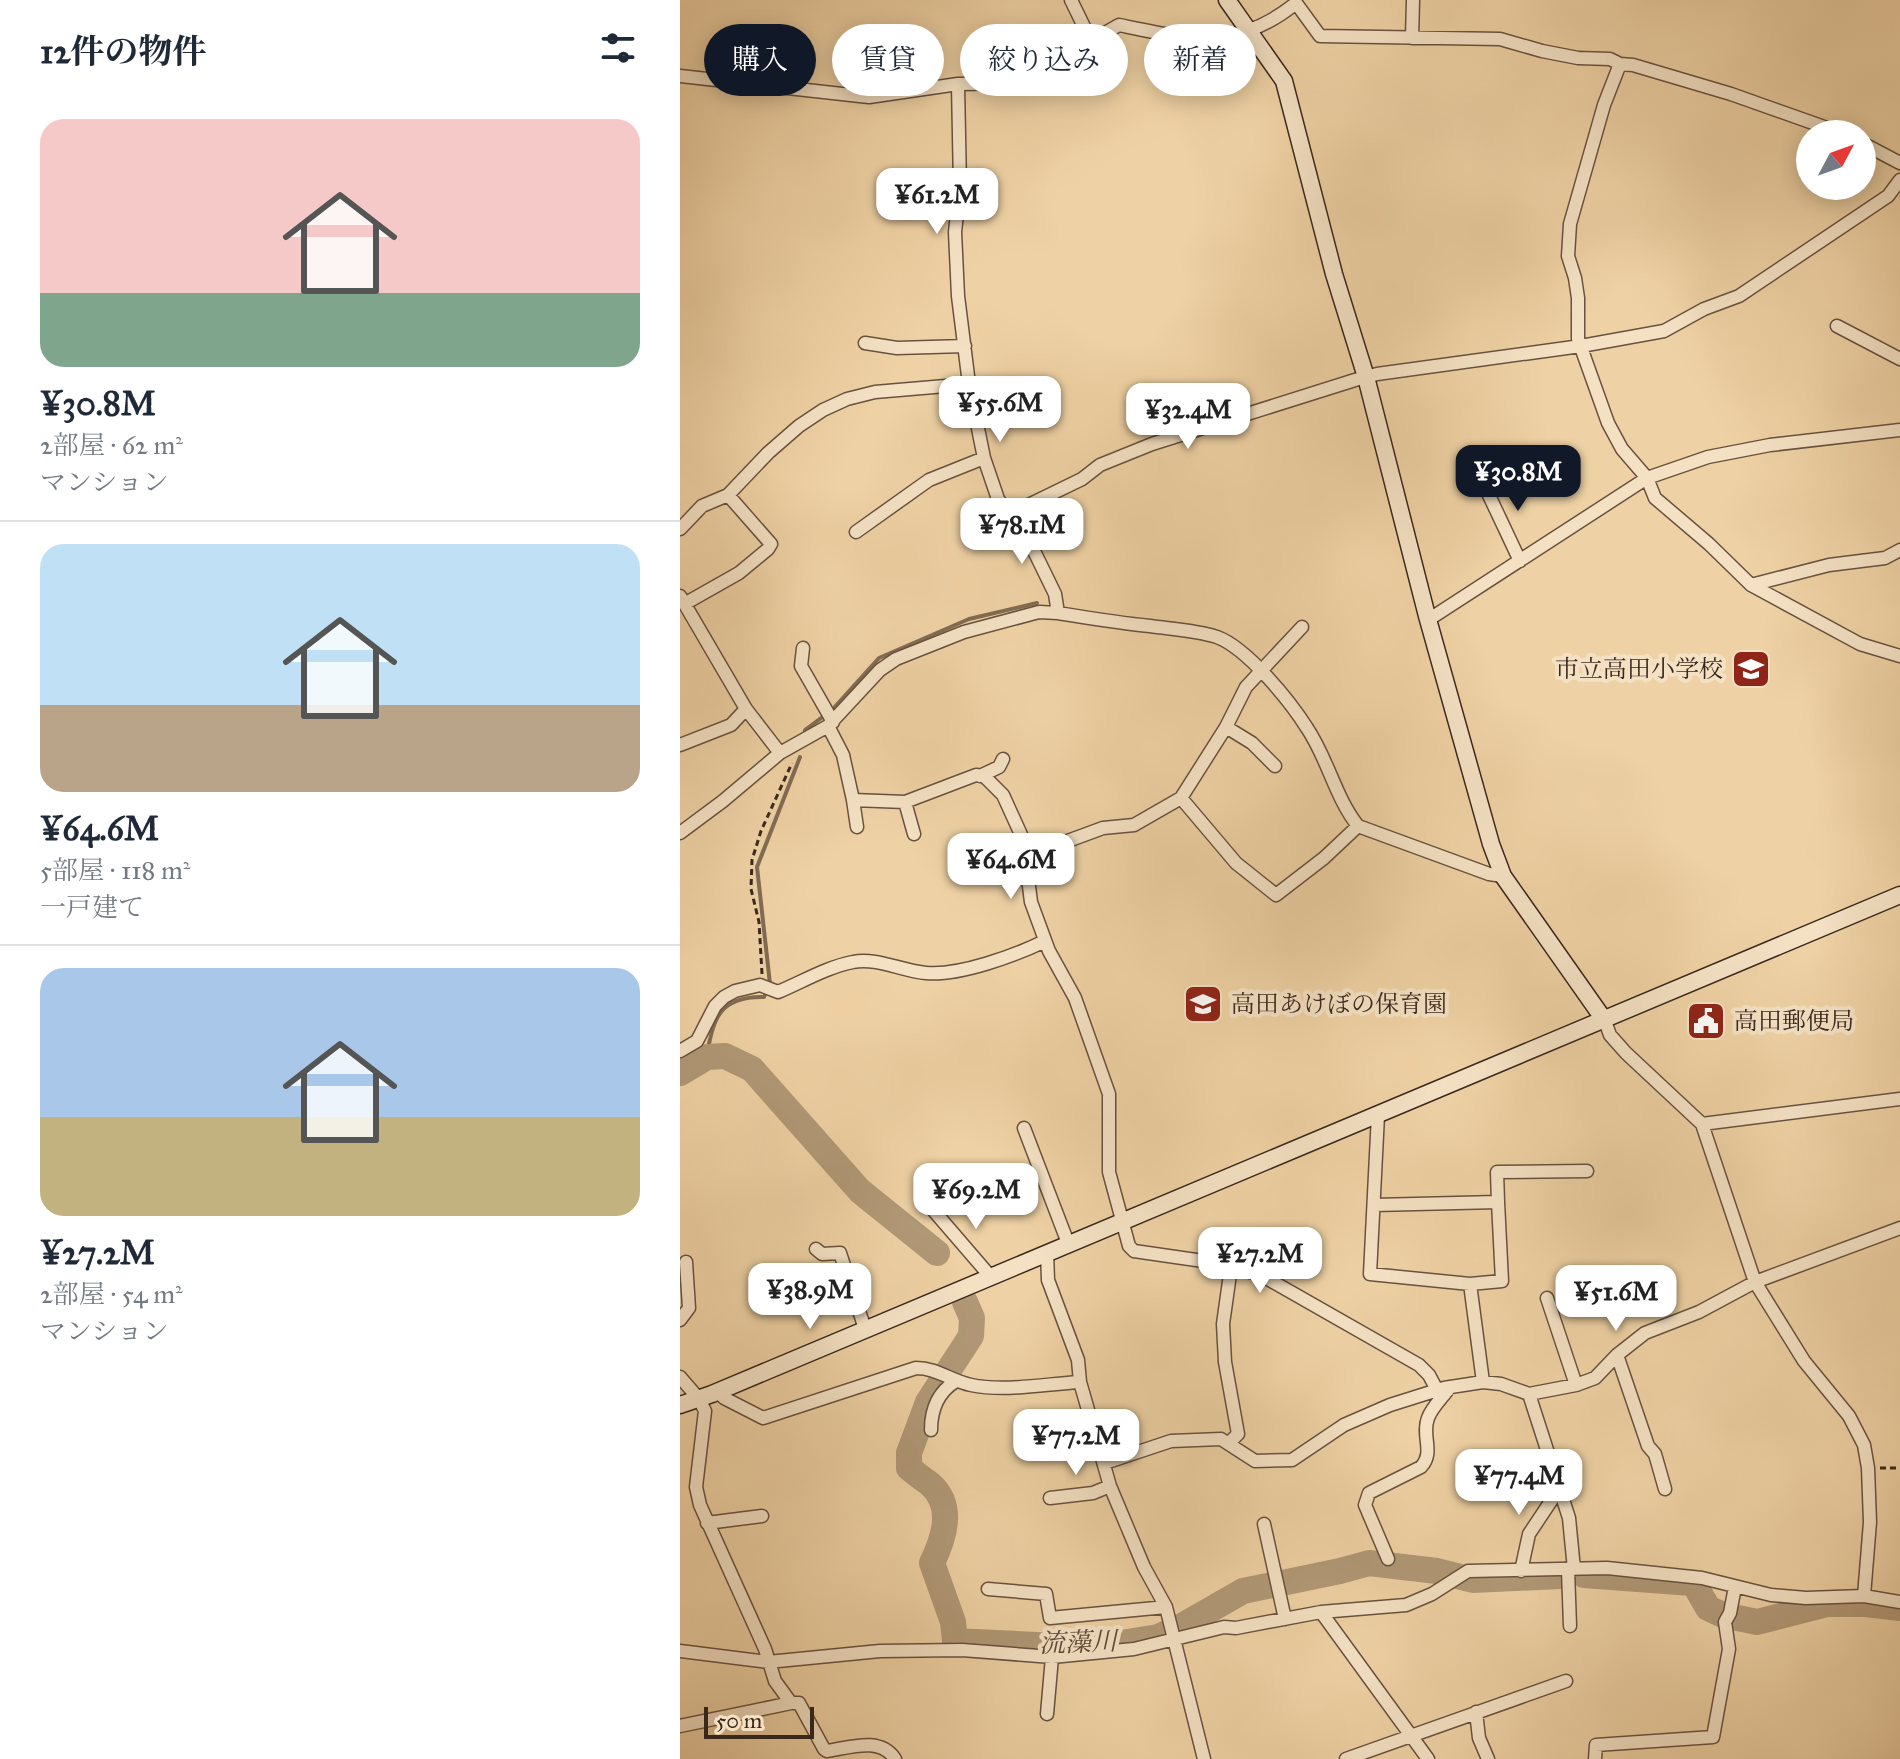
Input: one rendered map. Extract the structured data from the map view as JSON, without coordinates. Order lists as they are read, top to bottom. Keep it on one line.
{"water":["流藻川"],"places":{"school or university":["市立高田小学校","高田あけぼの保育園"],"public building":["高田郵便局"]},"scale_bar":"50 m","north":"top right","page":{"heading":"12件の物件","chip":["購入","賃貸","絞り込み","新着"],"list":[{"name":"¥30.8M","note":"2部屋 · 62 m² · マンション"},{"name":"¥64.6M","note":"5部屋 · 118 m² · 一戸建て"},{"name":"¥27.2M","note":"2部屋 · 54 m² · マンション"}],"price":["¥61.2M","¥55.6M","¥32.4M","¥30.8M","¥78.1M","¥64.6M","¥69.2M","¥27.2M","¥38.9M","¥51.6M","¥77.2M","¥77.4M"],"scale":"50 m"}}
